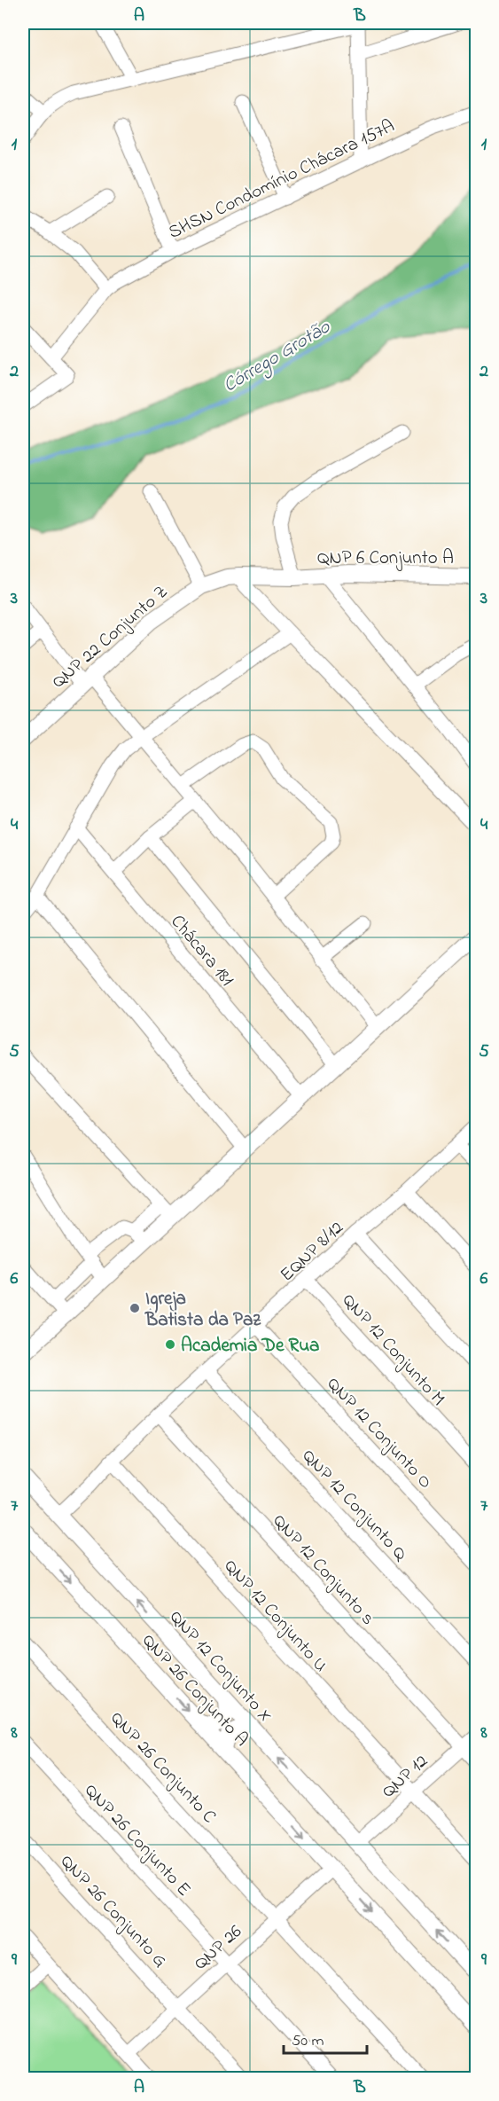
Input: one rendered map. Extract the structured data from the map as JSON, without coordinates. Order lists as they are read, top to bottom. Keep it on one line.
{"streets":{"street":["SHSN Condomínio Chácara 157A","QNP 6 Conjunto A","QNP 22 Conjunto Z","Chácara 181","EQNP 8/12","QNP 12 Conjunto M","QNP 12 Conjunto O","QNP 12 Conjunto Q","QNP 12 Conjunto s","QNP 12 Conjunto U","QNP 12 Conjunto X","QNP 26 Conjunto A","QNP 26 Conjunto C","QNP 12","QNP 26 Conjunto E","QNP 26 Conjunto G","QNP 26"]},"crossings":[["QNP 6 Conjunto A","QNP 22 Conjunto Z"],["EQNP 8/12","QNP 12 Conjunto M"],["EQNP 8/12","QNP 12 Conjunto O"],["EQNP 8/12","QNP 12 Conjunto Q"],["EQNP 8/12","QNP 12 Conjunto s"],["EQNP 8/12","QNP 12 Conjunto U"],["EQNP 8/12","QNP 12 Conjunto X"],["QNP 12 Conjunto s","QNP 12"],["QNP 12 Conjunto U","QNP 12"],["QNP 12 Conjunto X","QNP 12"],["QNP 26 Conjunto A","QNP 26"],["QNP 26 Conjunto C","QNP 26"],["QNP 26 Conjunto E","QNP 26"],["QNP 26 Conjunto G","QNP 26"]],"one_way":["QNP 12 Conjunto X","QNP 26 Conjunto A"],"water":["Córrego Grotão"],"places":["Igreja Batista da Paz","Academia De Rua"],"scale_bar":"50 m","grid":{"columns":["A","B"],"rows":["1","2","3","4","5","6","7","8","9"]}}
